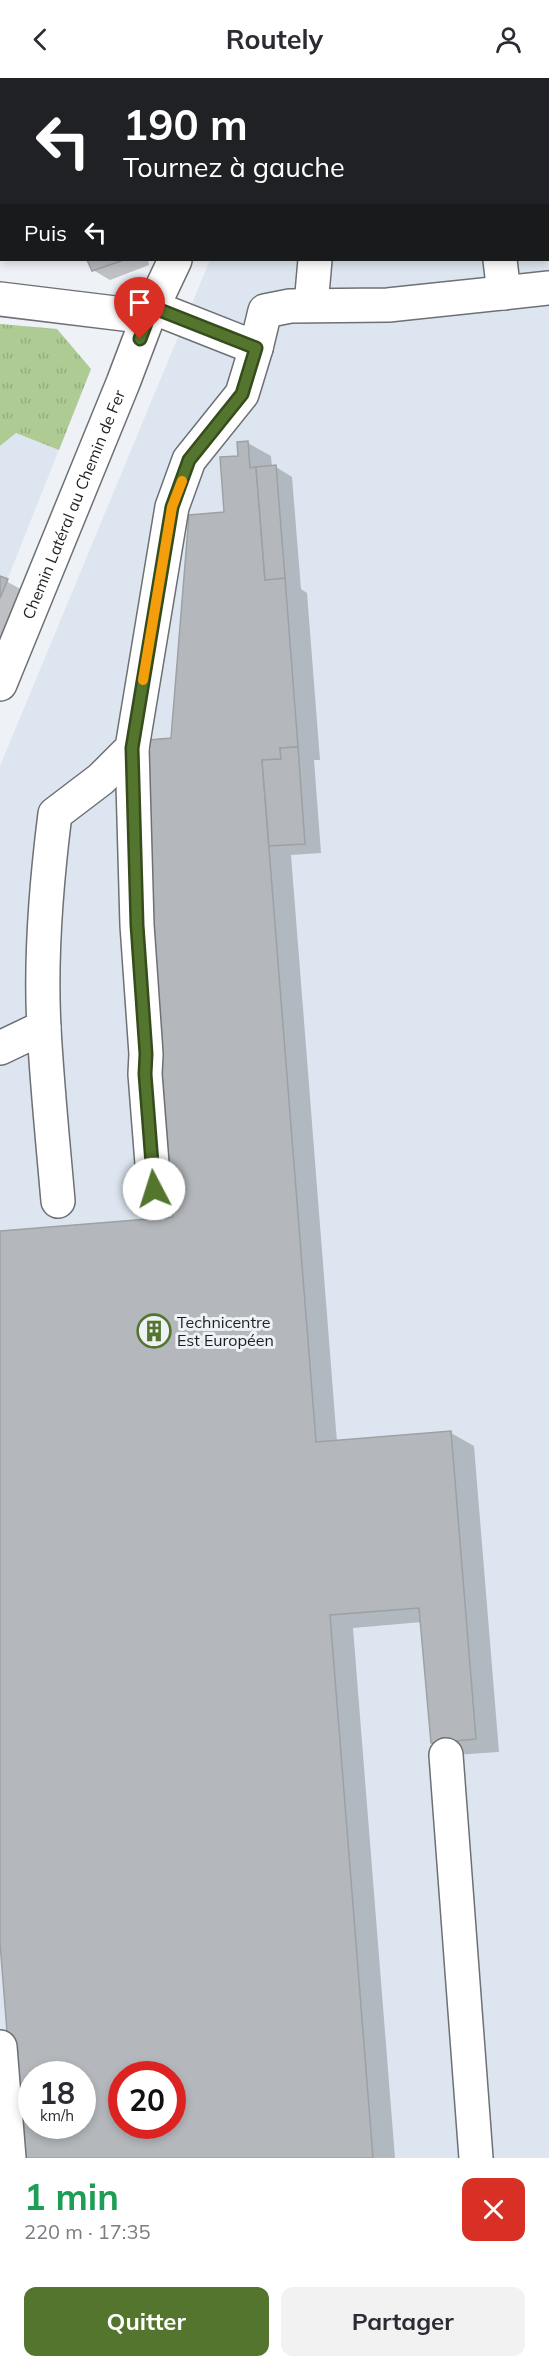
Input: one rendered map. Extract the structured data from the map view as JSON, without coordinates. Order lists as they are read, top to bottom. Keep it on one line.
{"streets":{"street":["Chemin Latéral au Chemin de Fer"]},"places":{"building":["Technicentre Est Européen"]},"page":{"header":"Routely","turn":["190 m","Tournez à gauche"],"then":"Puis","speed":"18 km/h","limit":"20","heading":["1 min","220 m · 17:35"],"buttons":["Quitter","Partager"]}}
